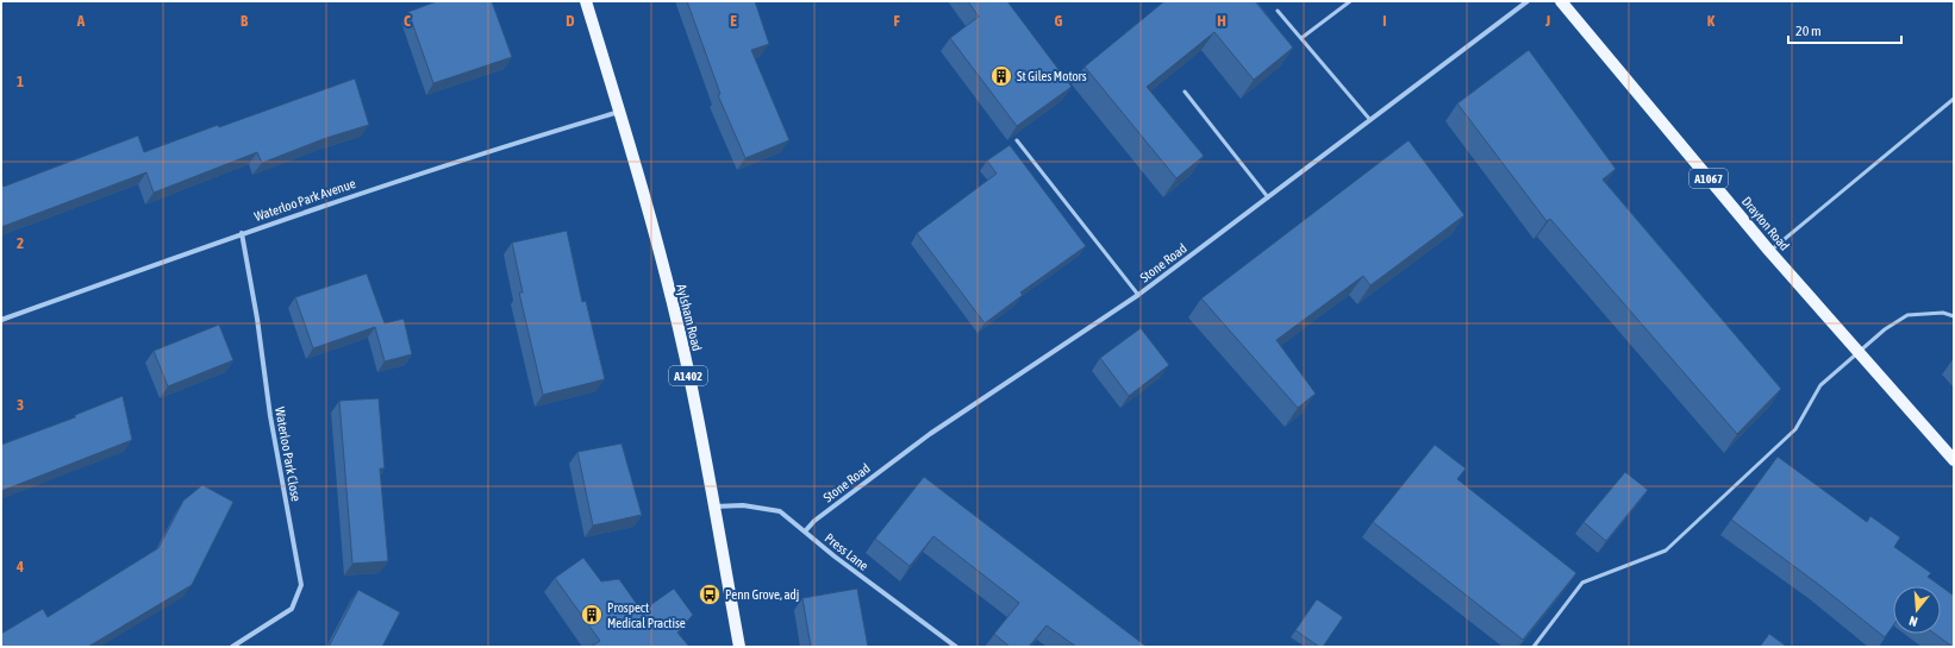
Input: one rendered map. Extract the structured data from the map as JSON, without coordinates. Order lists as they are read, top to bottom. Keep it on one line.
{"streets":{"main road":["A1067","Drayton Road","Aylsham Road","A1402"],"street":["Waterloo Park Avenue","Stone Road","Waterloo Park Close","Press Lane"]},"crossings":[["Waterloo Park Avenue","Aylsham Road"],["Waterloo Park Avenue","Waterloo Park Close"],["Stone Road","Press Lane"],["Aylsham Road","Press Lane"]],"places":{"building":["St Giles Motors","Prospect Medical Practise"],"bus stop":["Penn Grove, adj"]},"scale_bar":"20 m","north":"bottom","grid":{"columns":["A","B","C","D","E","F","G","H","I","J","K"],"rows":["1","2","3","4"]}}
